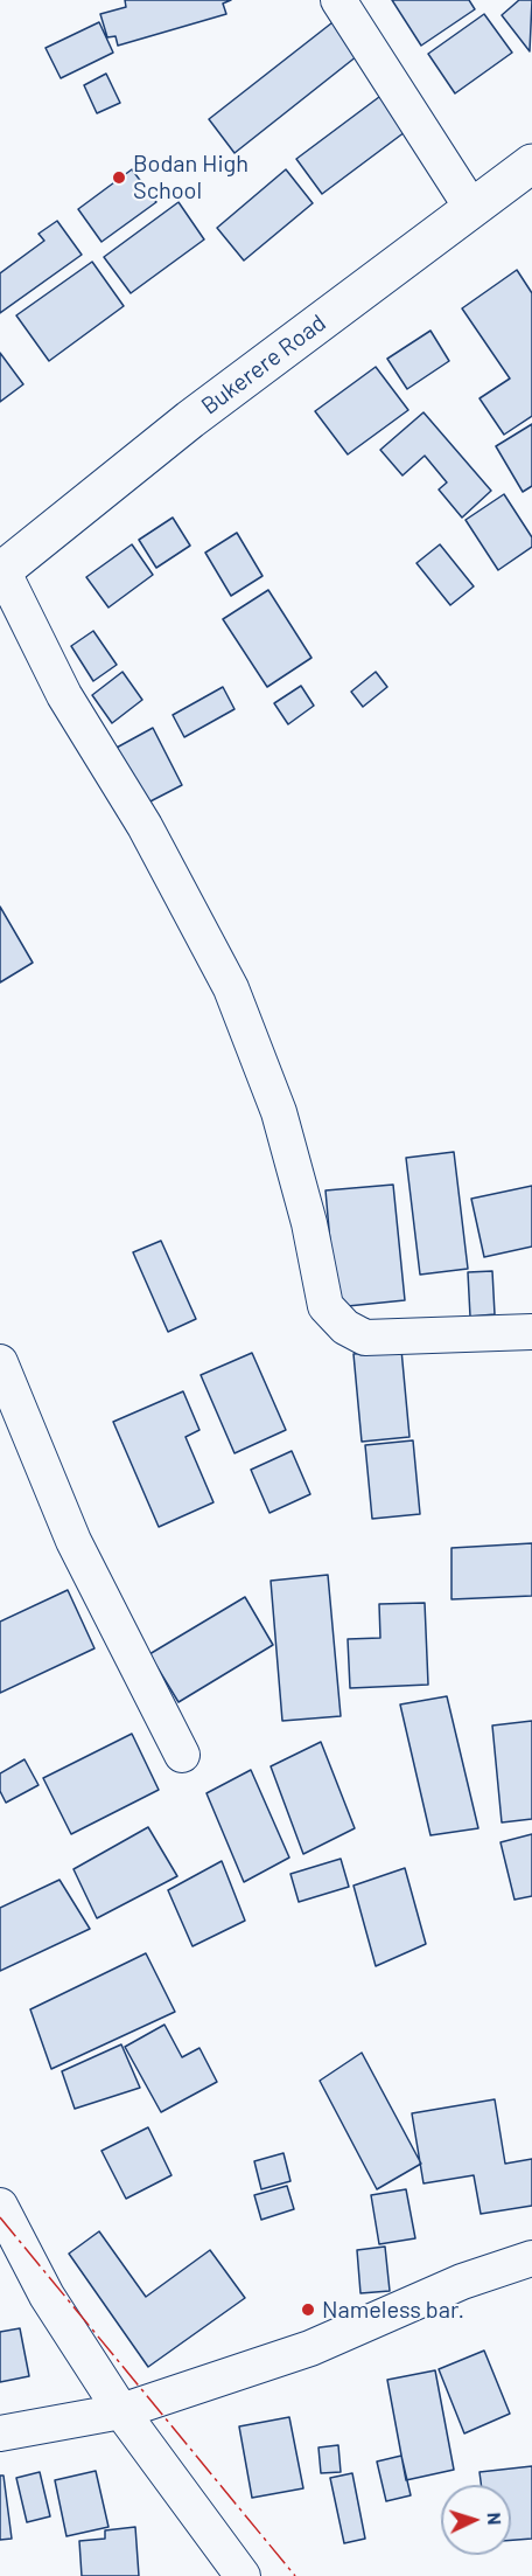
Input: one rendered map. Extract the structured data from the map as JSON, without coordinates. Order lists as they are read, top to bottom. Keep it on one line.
{"streets":{"main road":["Bukerere Road"]},"places":["Bodan High School","Nameless bar."],"north":"right"}
